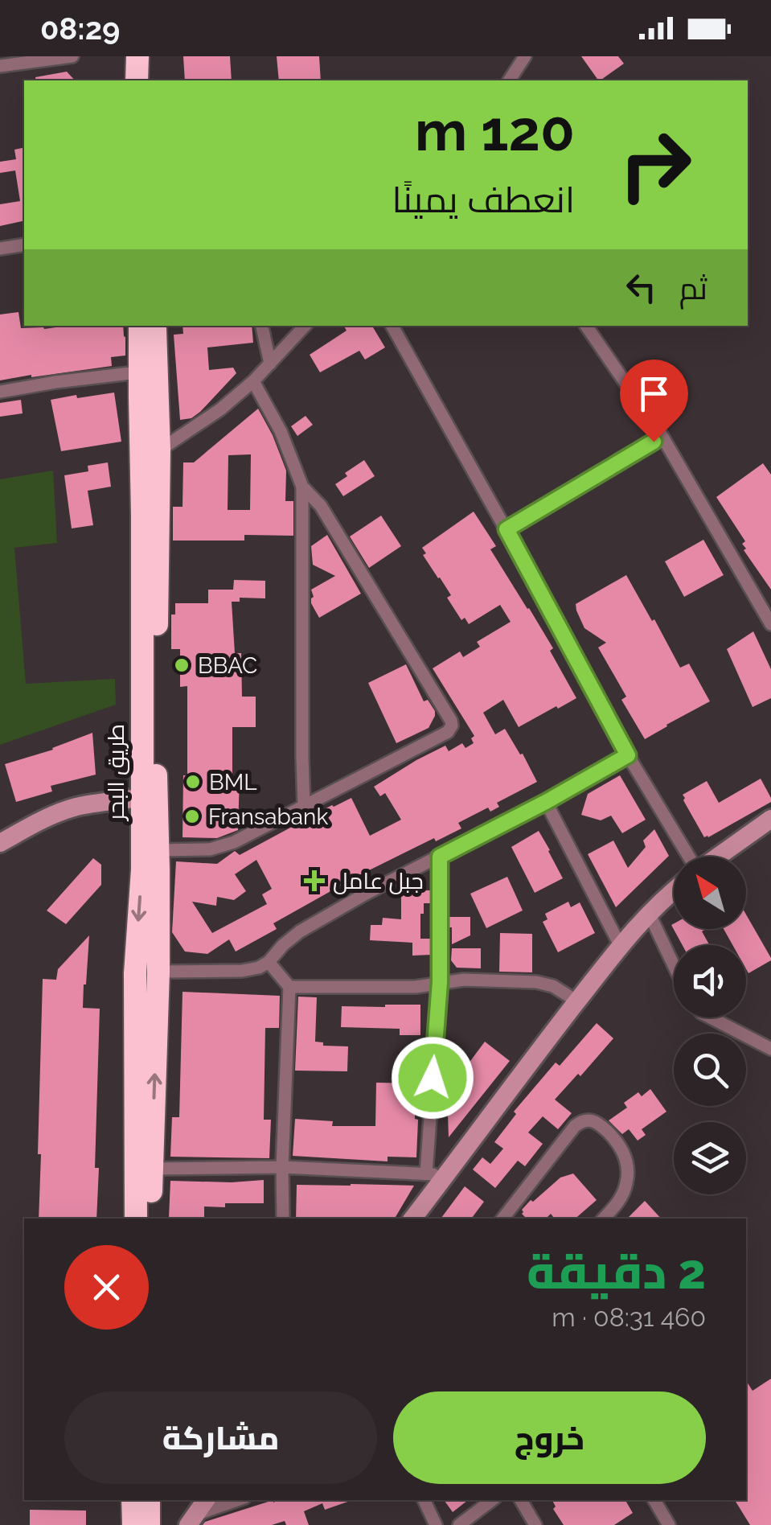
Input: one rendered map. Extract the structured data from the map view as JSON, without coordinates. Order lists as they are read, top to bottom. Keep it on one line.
{"streets":{"highway":["طريق البحر"]},"places":{"other":["BBAC","BML","Fransabank"],"health":["جبل عامل"]},"north":"top left","page":{"status":"08:29","turn":["120 m","انعطف يمينًا"],"then":"ثم","heading":["2 دقيقة","460 m · 08:31"],"buttons":["خروج","مشاركة"]}}
